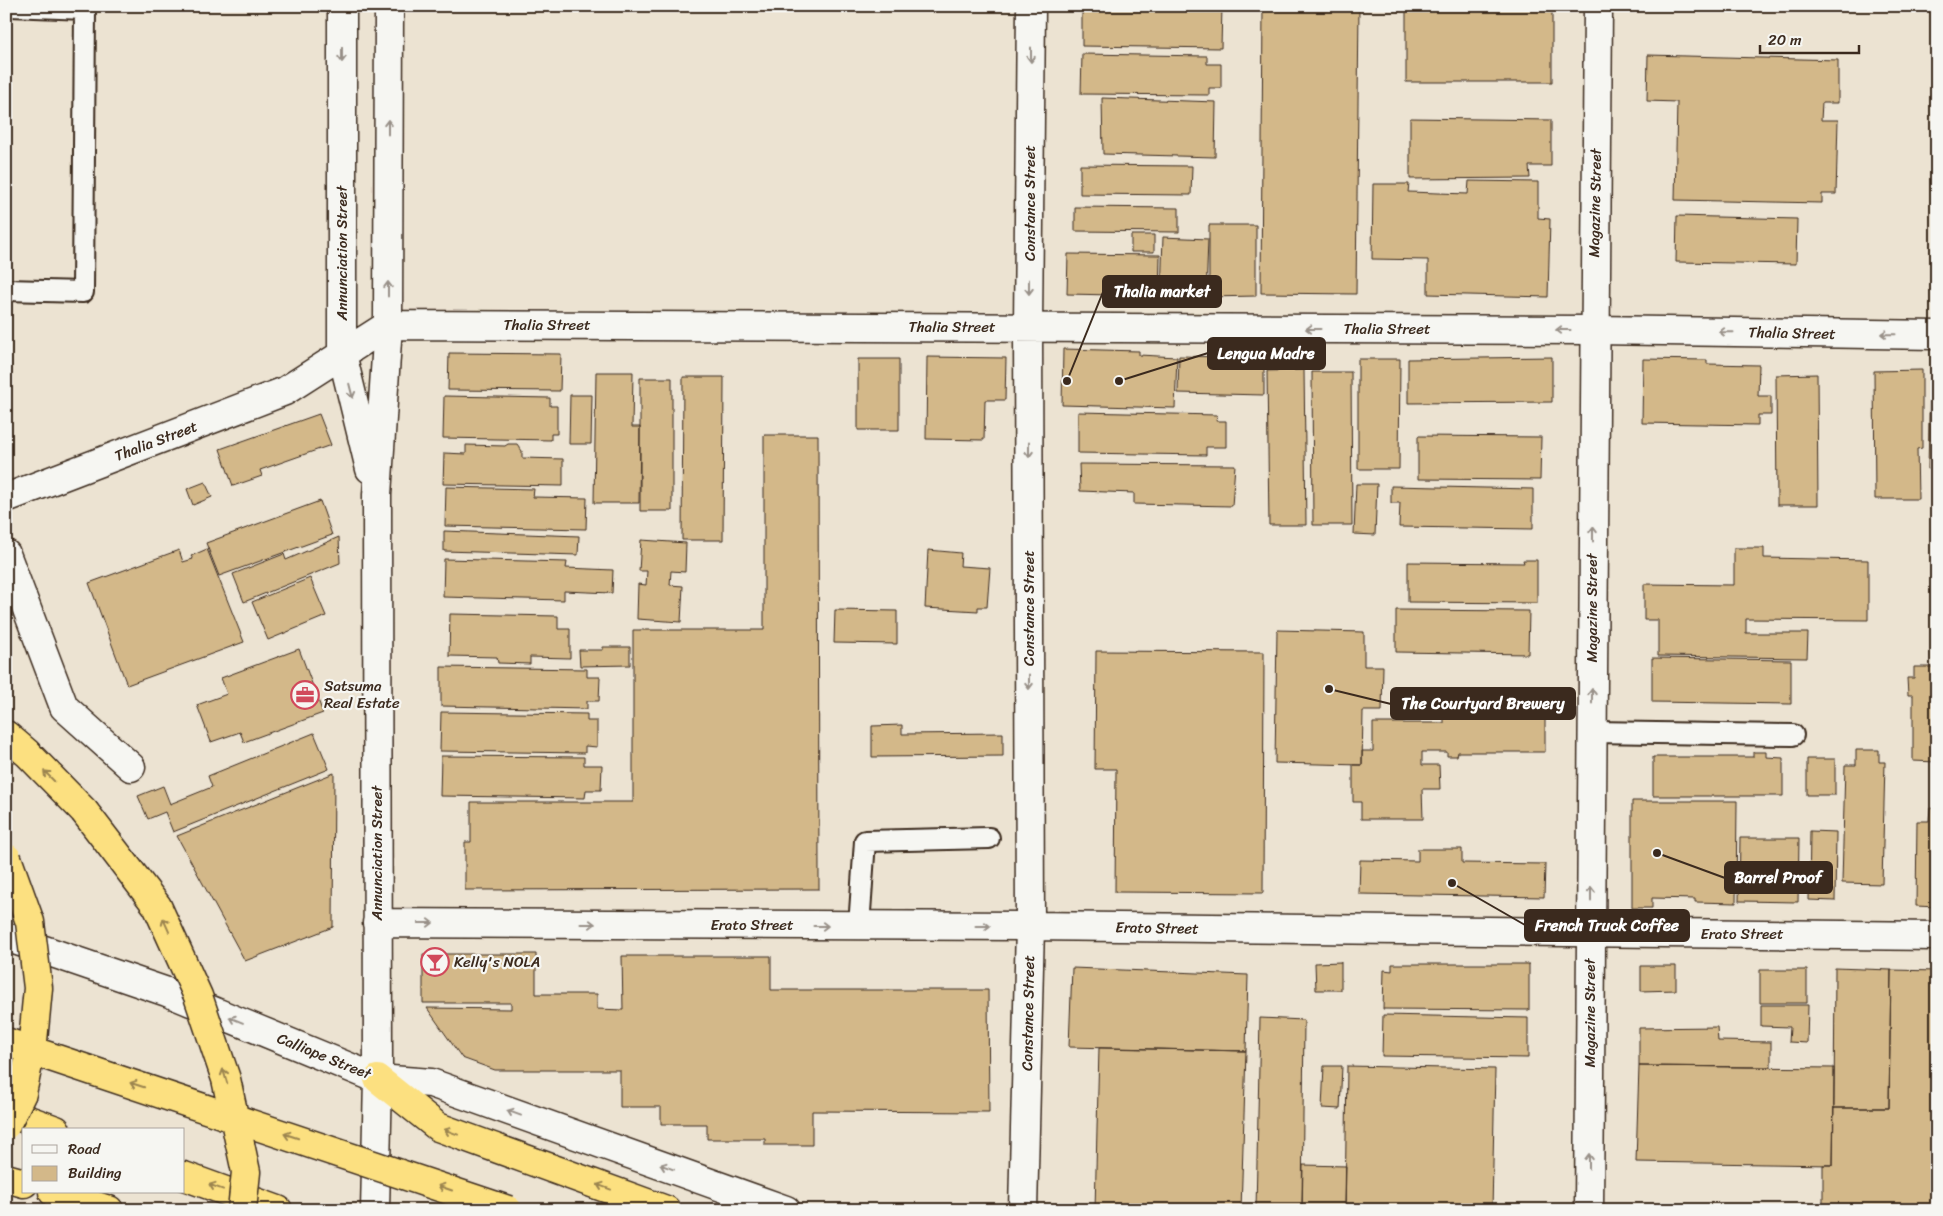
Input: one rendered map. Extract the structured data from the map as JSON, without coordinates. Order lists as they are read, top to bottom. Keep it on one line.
{"streets":{"street":["Constance Street","Magazine Street","Annunciation Street","Thalia Street","Erato Street","Calliope Street"]},"crossings":[["Constance Street","Thalia Street"],["Constance Street","Erato Street"],["Magazine Street","Thalia Street"],["Magazine Street","Erato Street"],["Annunciation Street","Thalia Street"],["Annunciation Street","Erato Street"],["Annunciation Street","Calliope Street"]],"one_way":["Constance Street","Magazine Street","Thalia Street","Erato Street","Calliope Street"],"places":{"other":["Thalia market","Lengua Madre","The Courtyard Brewery","Barrel Proof","French Truck Coffee"],"office":["Satsuma Real Estate"],"bar":["Kelly's NOLA"]},"legend":["Road","Building"],"scale_bar":"20 m"}
